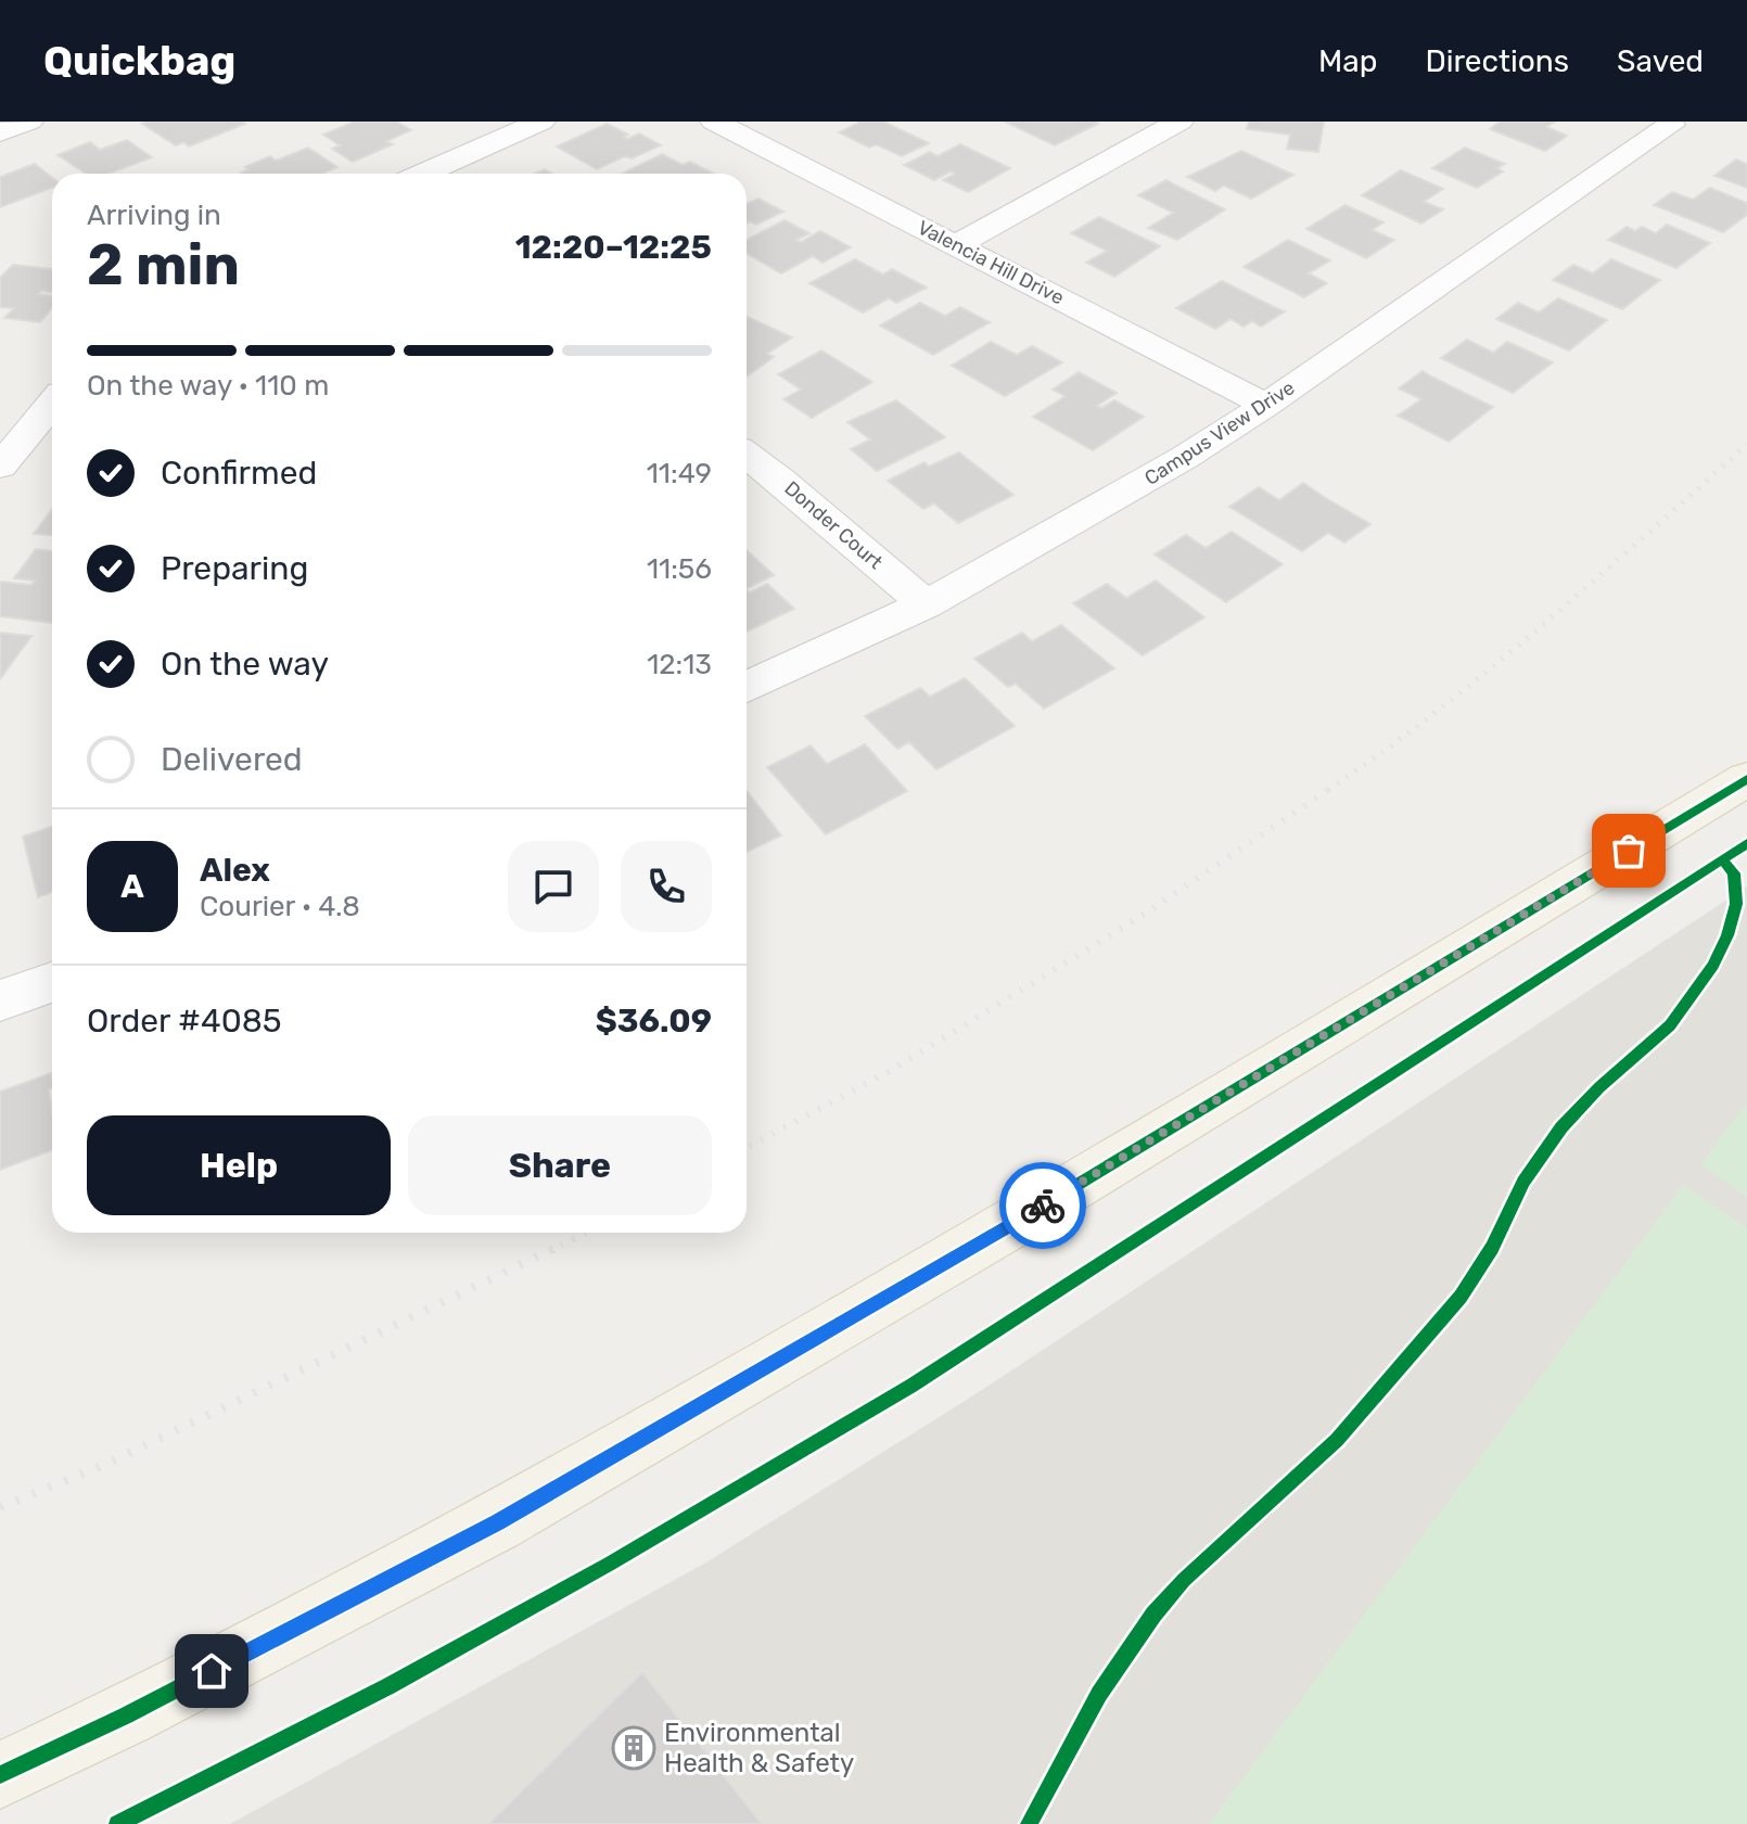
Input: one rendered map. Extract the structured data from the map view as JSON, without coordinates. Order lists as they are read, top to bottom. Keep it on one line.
{"streets":{"street":["Valencia Hill Drive","Campus View Drive","Donder Court"]},"crossings":[["Valencia Hill Drive","Campus View Drive"],["Campus View Drive","Donder Court"]],"places":{"building":["Environmental Health & Safety"]},"page":{"header":"Quickbag","nav":["Map","Directions","Saved"],"heading":["2 min","Arriving in","12:20–12:25"],"panel":["Alex","Courier · 4.8","Order #4085","$36.09"],"bar":"On the way · 110 m","list":[["Confirmed","11:49"],["Preparing","11:56"],["On the way","12:13"],"Delivered"],"round":"A","buttons":["Help","Share"]}}
